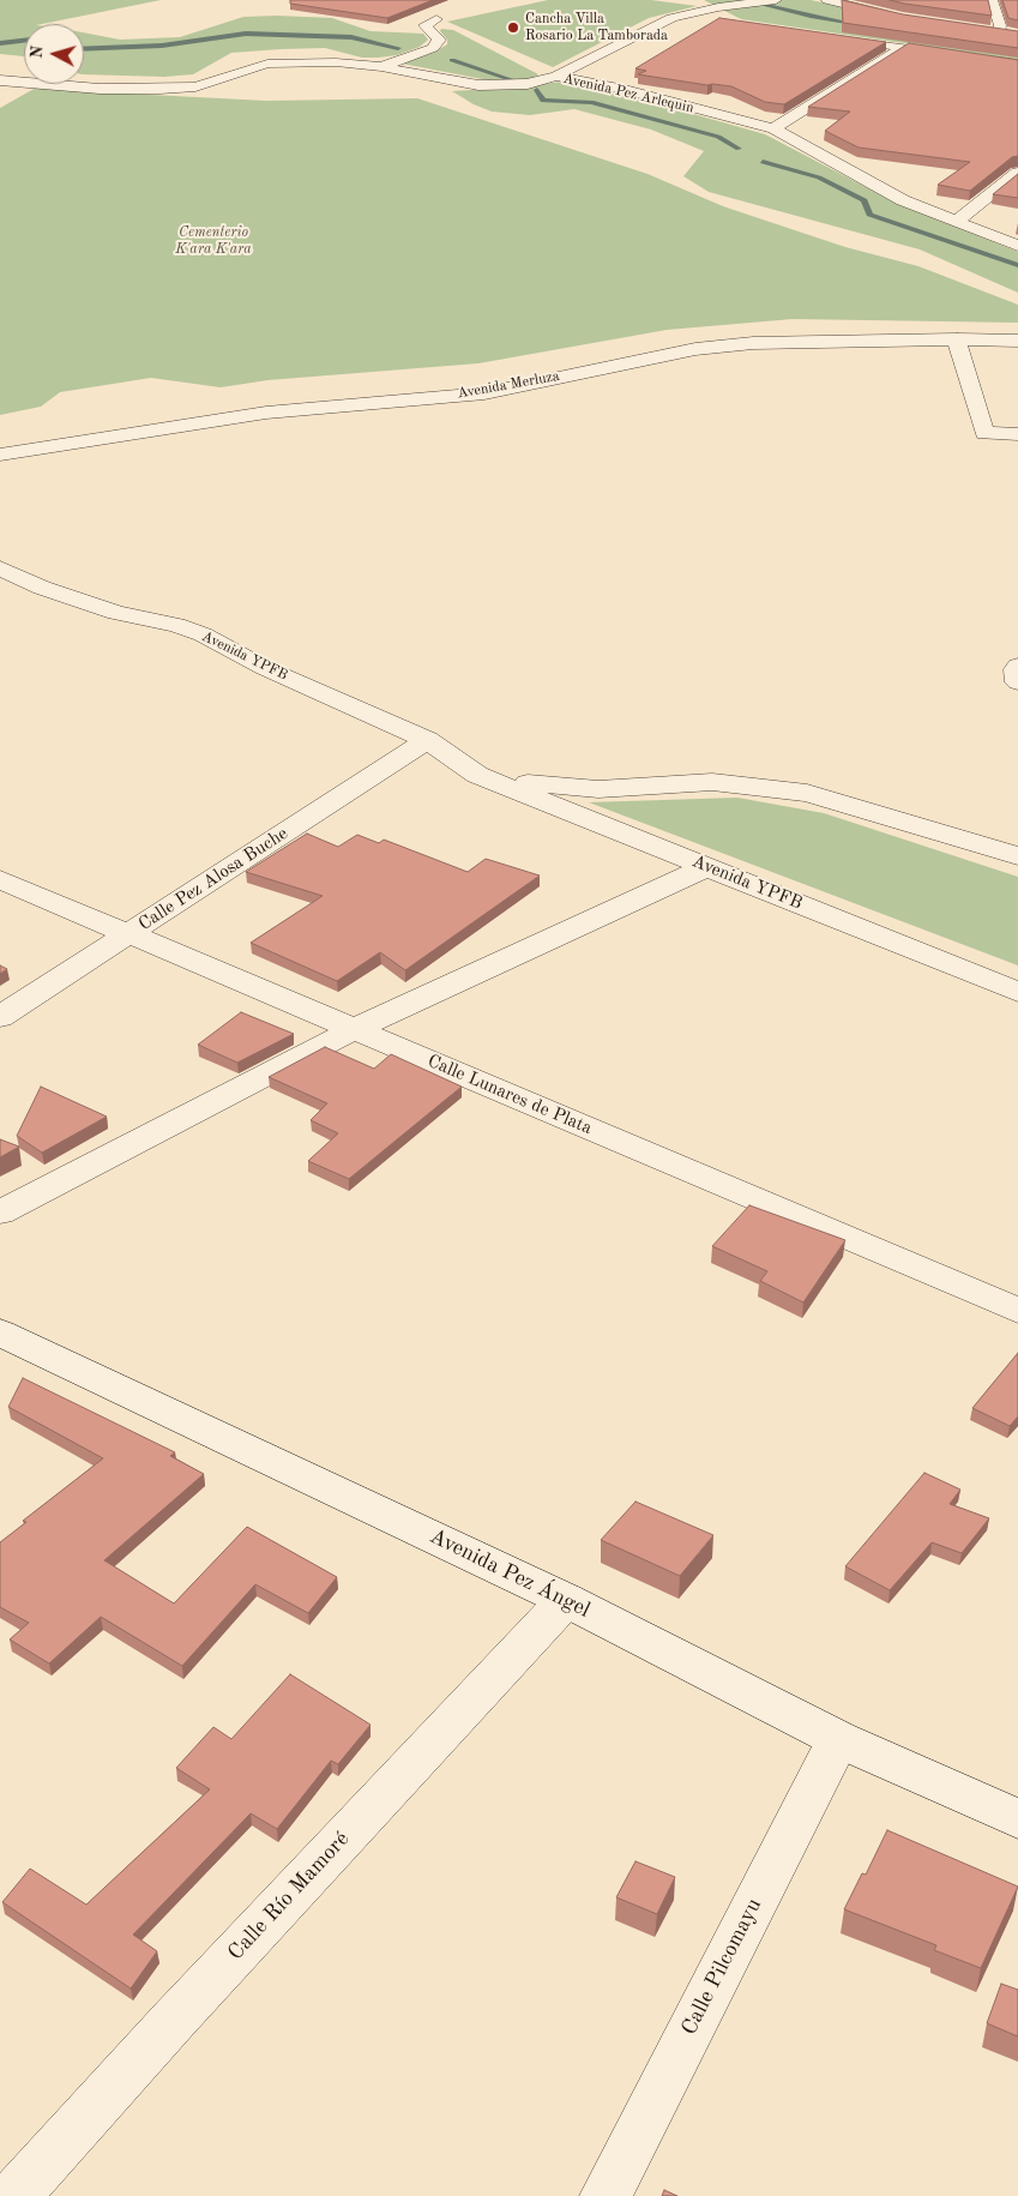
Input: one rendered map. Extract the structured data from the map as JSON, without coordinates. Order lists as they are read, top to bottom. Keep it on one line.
{"streets":{"street":["Avenida Pez Arlequin","Avenida Merluza","Avenida YPFB","Calle Pez Alosa Buche","Calle Lunares de Plata","Avenida Pez Ángel","Calle Río Mamoré","Calle Pilcomayu"]},"crossings":[["Avenida YPFB","Calle Pez Alosa Buche"],["Calle Pez Alosa Buche","Calle Lunares de Plata"],["Avenida Pez Ángel","Calle Río Mamoré"],["Avenida Pez Ángel","Calle Pilcomayu"]],"parks":["Cementerio K'ara K'ara"],"places":["Cancha Villa Rosario La Tamborada"],"north":"left"}
